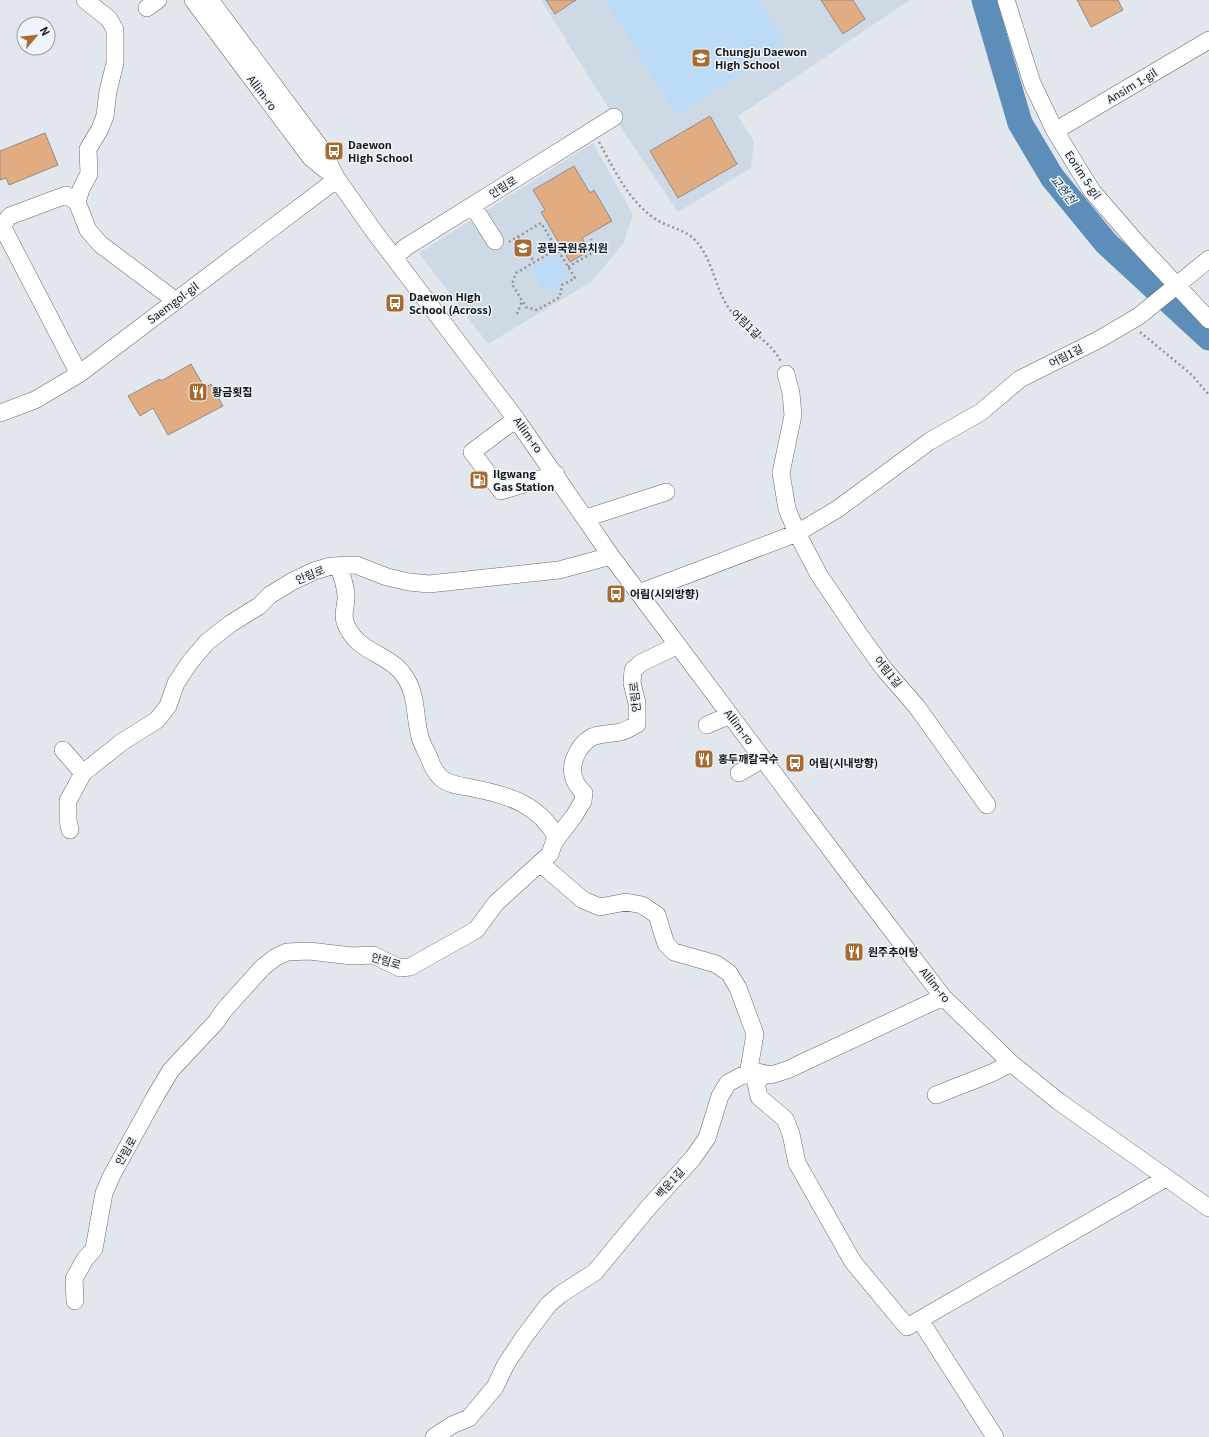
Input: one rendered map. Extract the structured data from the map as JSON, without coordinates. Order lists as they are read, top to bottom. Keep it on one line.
{"streets":{"street":["Ansim 1-gil","Allim-ro","Eorim 5-gil","안림로","Saemgol-gil","어림1길","백운1길"]},"crossings":[["Ansim 1-gil","Eorim 5-gil"],["Allim-ro","안림로"],["Allim-ro","Saemgol-gil"],["Allim-ro","어림1길"],["Allim-ro","백운1길"],["Eorim 5-gil","어림1길"],["안림로","어림1길"]],"water":["교현천"],"places":{"school or university":["Chungju Daewon High School","공립국원유치원"],"bus stop":["Daewon High School","Daewon High School (Across)","어림(시외방향)","어림(시내방향)"],"restaurant":["황금횟집","홍두깨칼국수","원주추어탕"],"fuel station":["Ilgwang Gas Station"]},"north":"top right"}
